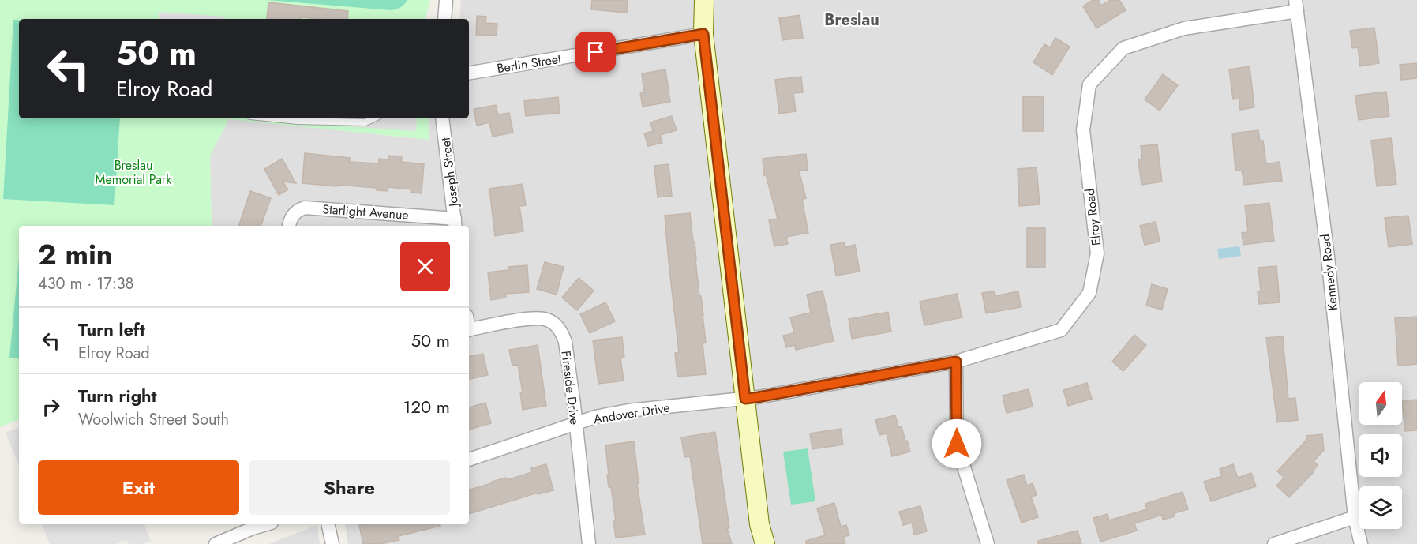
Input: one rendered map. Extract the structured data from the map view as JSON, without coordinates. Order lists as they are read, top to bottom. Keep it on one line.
{"streets":{"street":["Berlin Street","Joseph Street","Starlight Avenue","Elroy Road","Kennedy Road","Fireside Drive","Andover Drive"]},"crossings":[["Joseph Street","Starlight Avenue"],["Elroy Road","Kennedy Road"],["Elroy Road","Andover Drive"],["Fireside Drive","Andover Drive"]],"districts":["Breslau"],"parks":["Breslau Memorial Park"],"north":"top","page":{"turn":["50 m","Elroy Road"],"heading":["2 min","430 m · 17:38"],"list":[{"name":"Turn left","note":"Elroy Road","value":"50 m"},{"name":"Turn right","note":"Woolwich Street South","value":"120 m"}],"buttons":["Exit","Share"]}}
